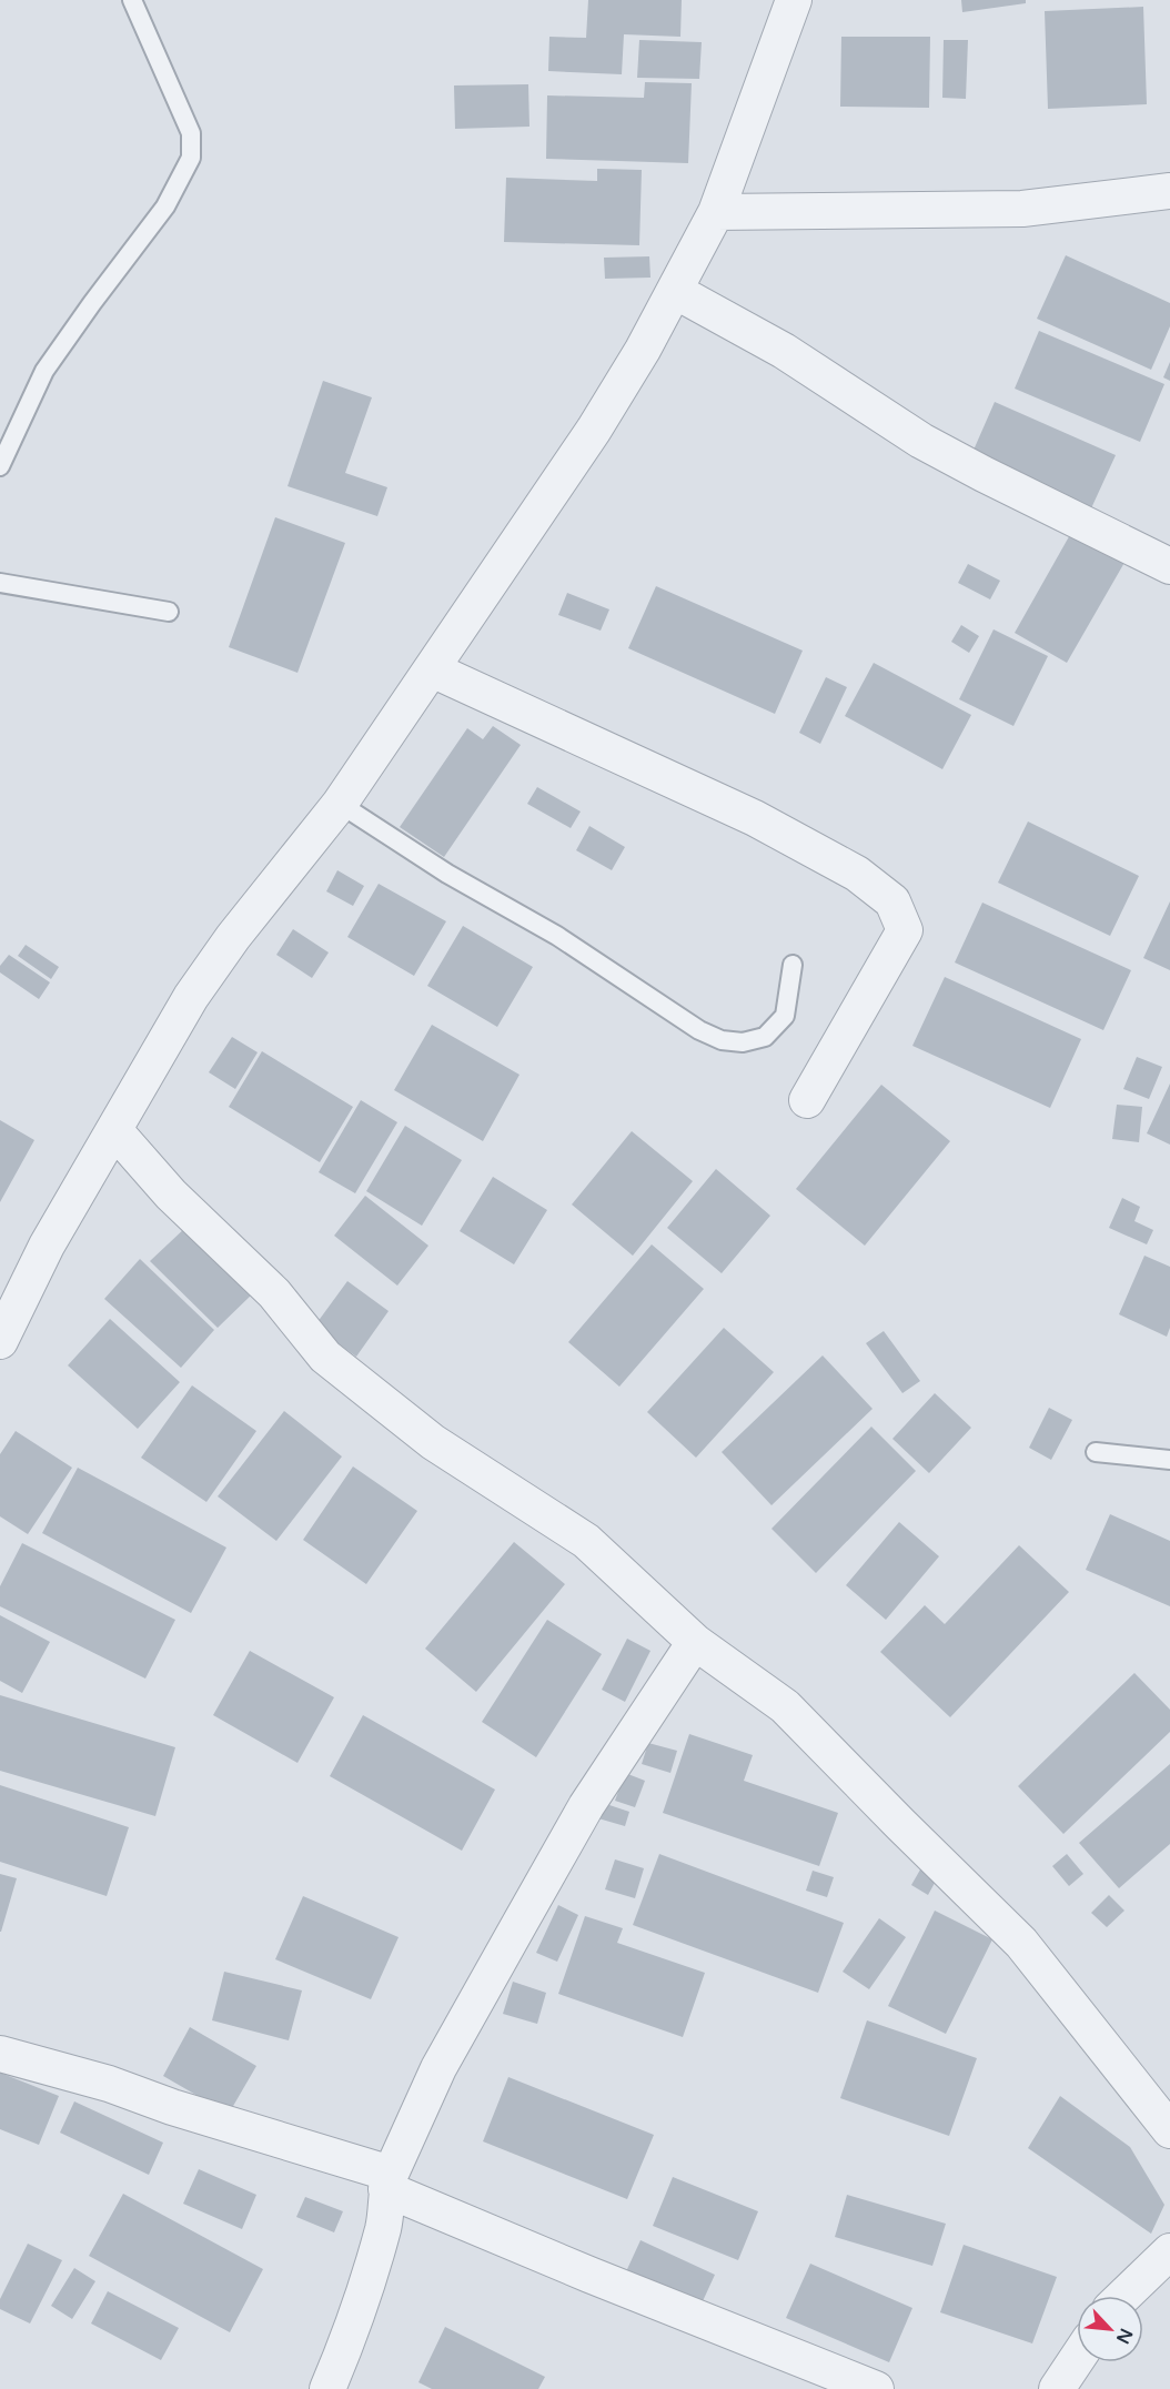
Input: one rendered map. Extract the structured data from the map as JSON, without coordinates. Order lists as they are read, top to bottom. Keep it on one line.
{"north":"bottom right"}
